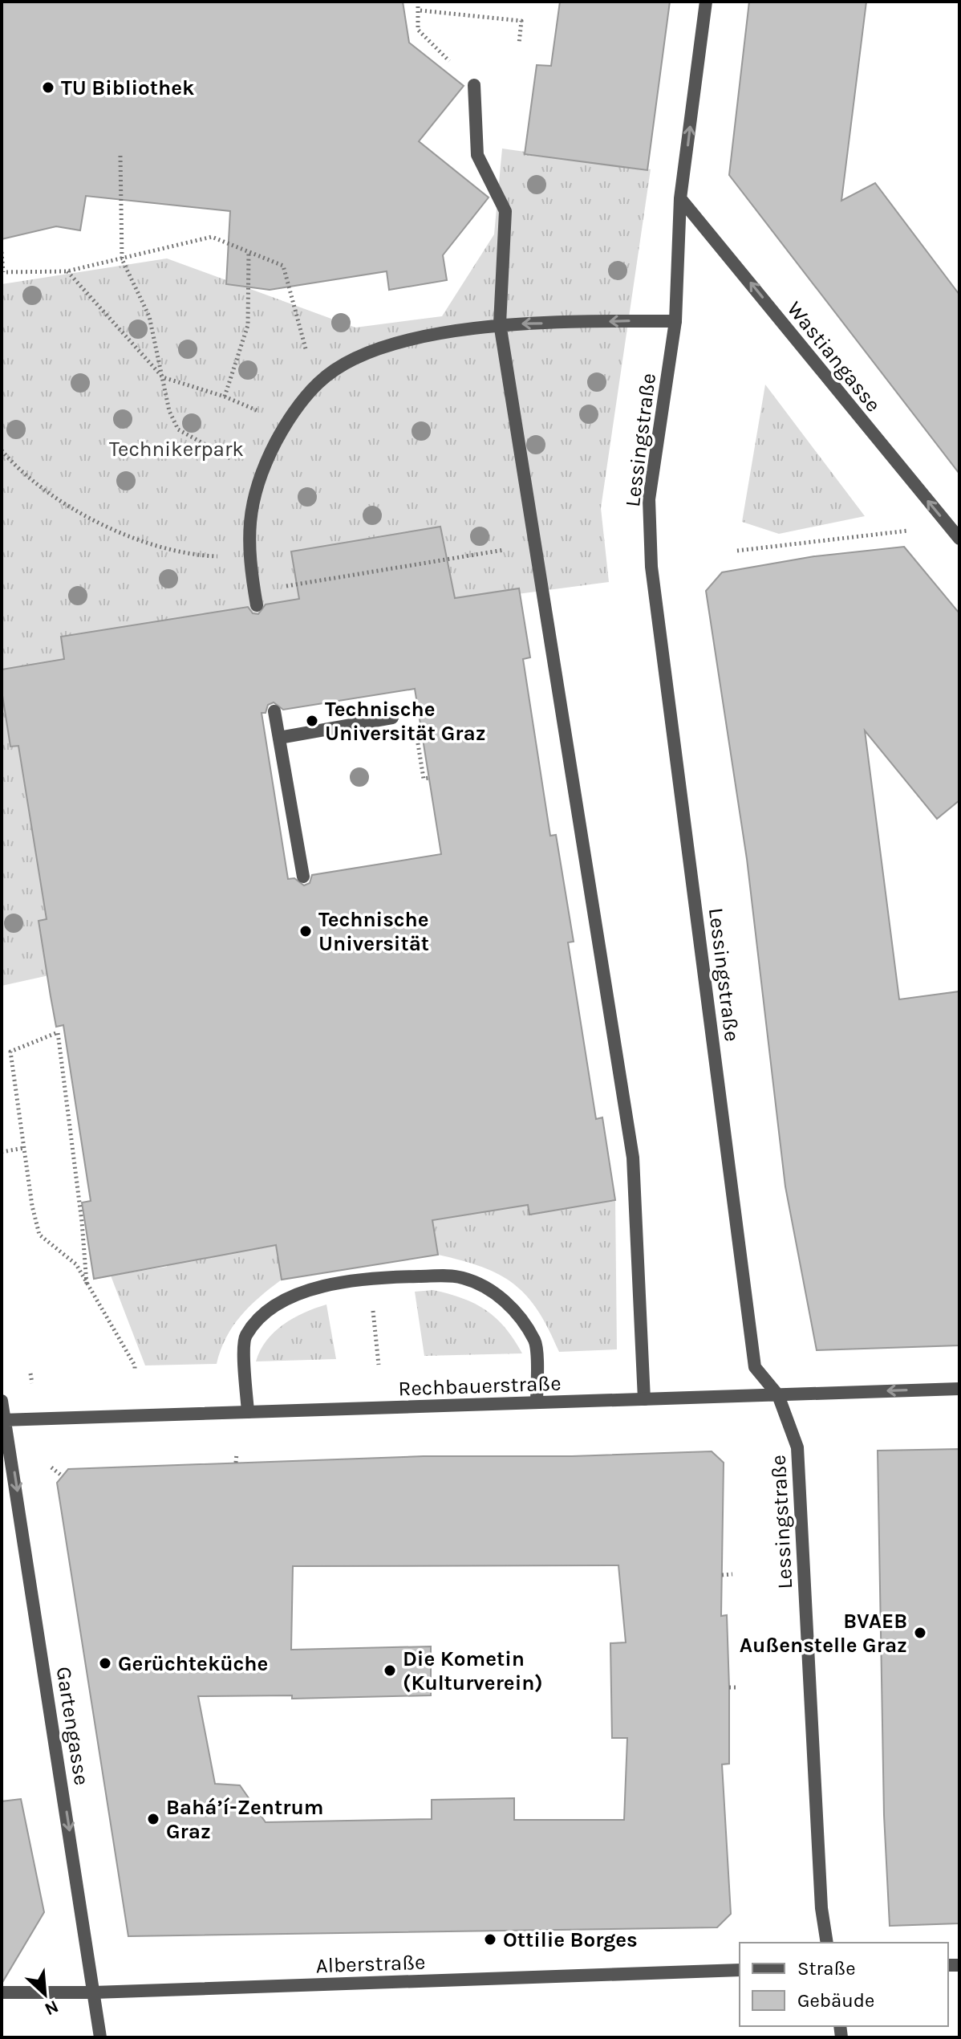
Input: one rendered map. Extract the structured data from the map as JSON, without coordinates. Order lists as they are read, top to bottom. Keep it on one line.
{"streets":{"street":["Wastiangasse","Lessingstraße","Rechbauerstraße","Gartengasse","Alberstraße"]},"crossings":[["Wastiangasse","Lessingstraße"],["Lessingstraße","Rechbauerstraße"],["Rechbauerstraße","Gartengasse"],["Gartengasse","Alberstraße"]],"one_way":["Wastiangasse","Gartengasse"],"parks":["Technikerpark"],"places":["TU Bibliothek","Technische Universität Graz","Technische Universität","BVAEB Außenstelle Graz","Gerüchteküche","Die Kometin (Kulturverein)","Bahá’í-Zentrum Graz","Ottilie Borges"],"legend":["Straße","Gebäude"],"north":"bottom right"}
